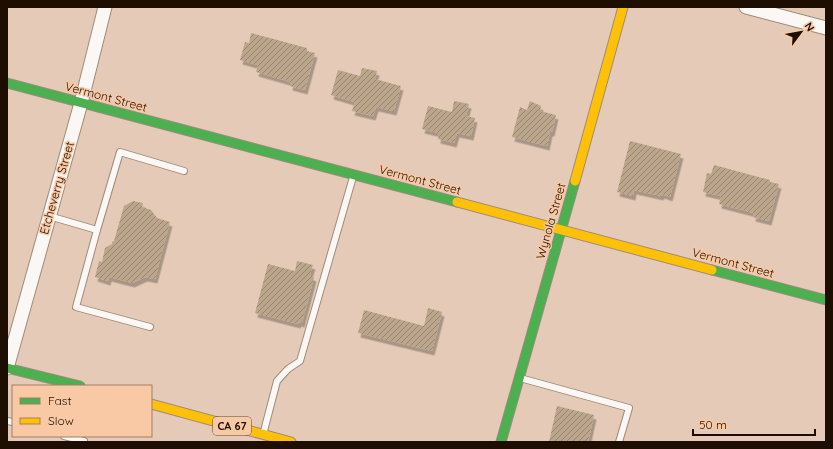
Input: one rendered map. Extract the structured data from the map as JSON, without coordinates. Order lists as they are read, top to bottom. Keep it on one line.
{"streets":{"street":["Vermont Street","Etcheverry Street","Wynola Street","CA 67"]},"crossings":[["Vermont Street","Etcheverry Street"],["Vermont Street","Wynola Street"]],"legend":["Fast","Slow"],"scale_bar":"50 m","north":"top right"}
